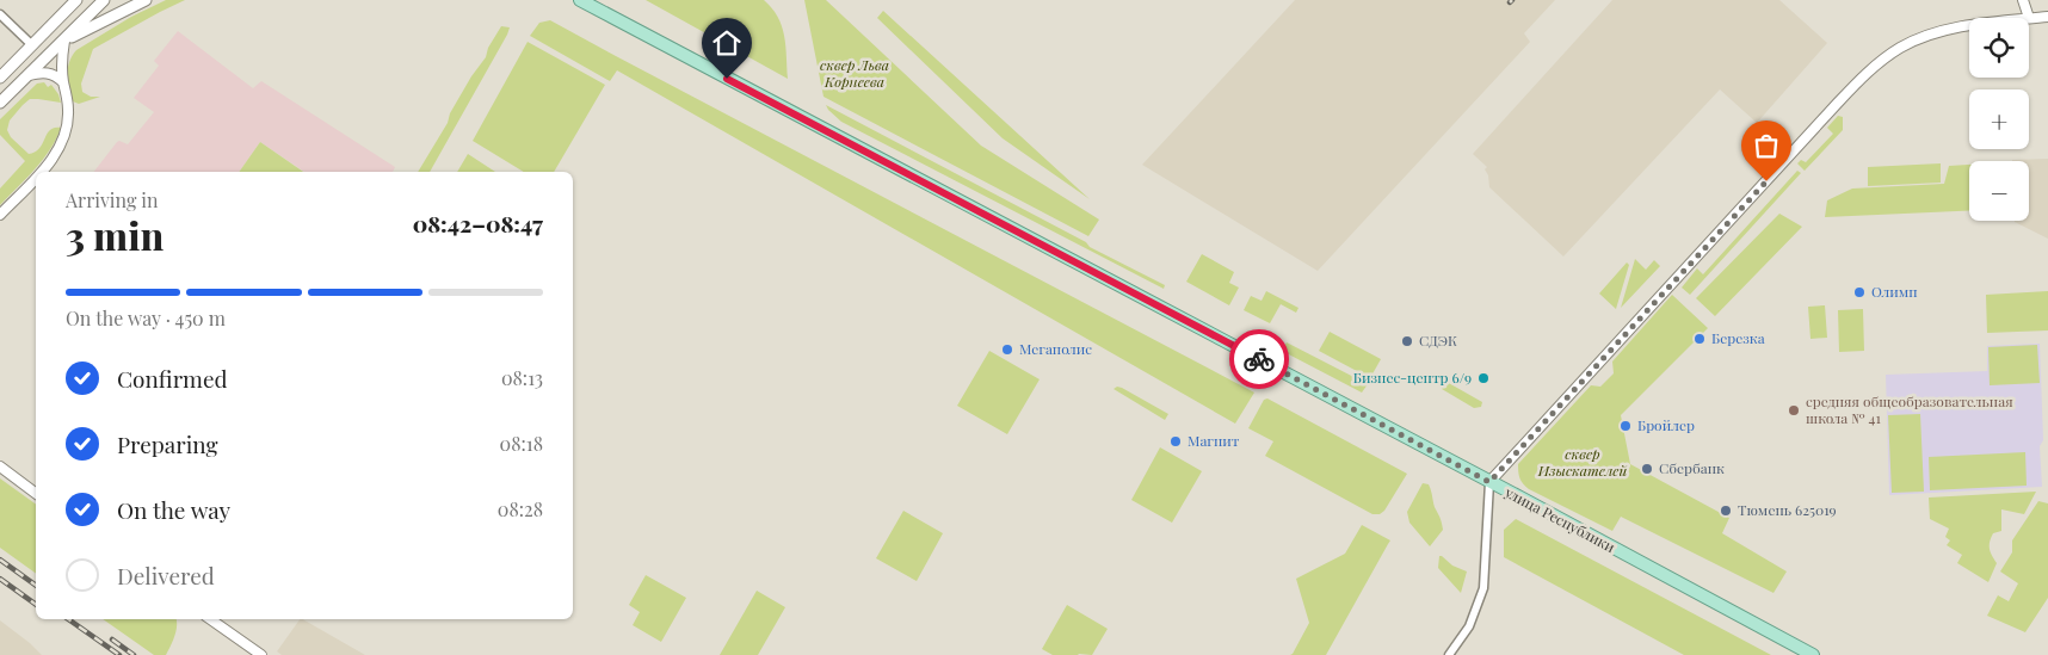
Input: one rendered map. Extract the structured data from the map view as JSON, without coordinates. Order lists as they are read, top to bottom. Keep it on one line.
{"streets":{"main road":["улица Республики"]},"parks":["сквер Льва Корнеева","сквер Изыскателей"],"places":["Олимп","Березка","СДЭК","Мегаполис","Бизнес-центр 6/9","средняя общеобразовательная школа № 41","Бройлер","Магнит","Сбербанк","Тюмень 625019"],"page":{"map_buttons":["+","−"],"heading":["3 min","Arriving in","08:42–08:47"],"bar":"On the way · 450 m","list":[["Confirmed","08:13"],["Preparing","08:18"],["On the way","08:28"],"Delivered"]}}
